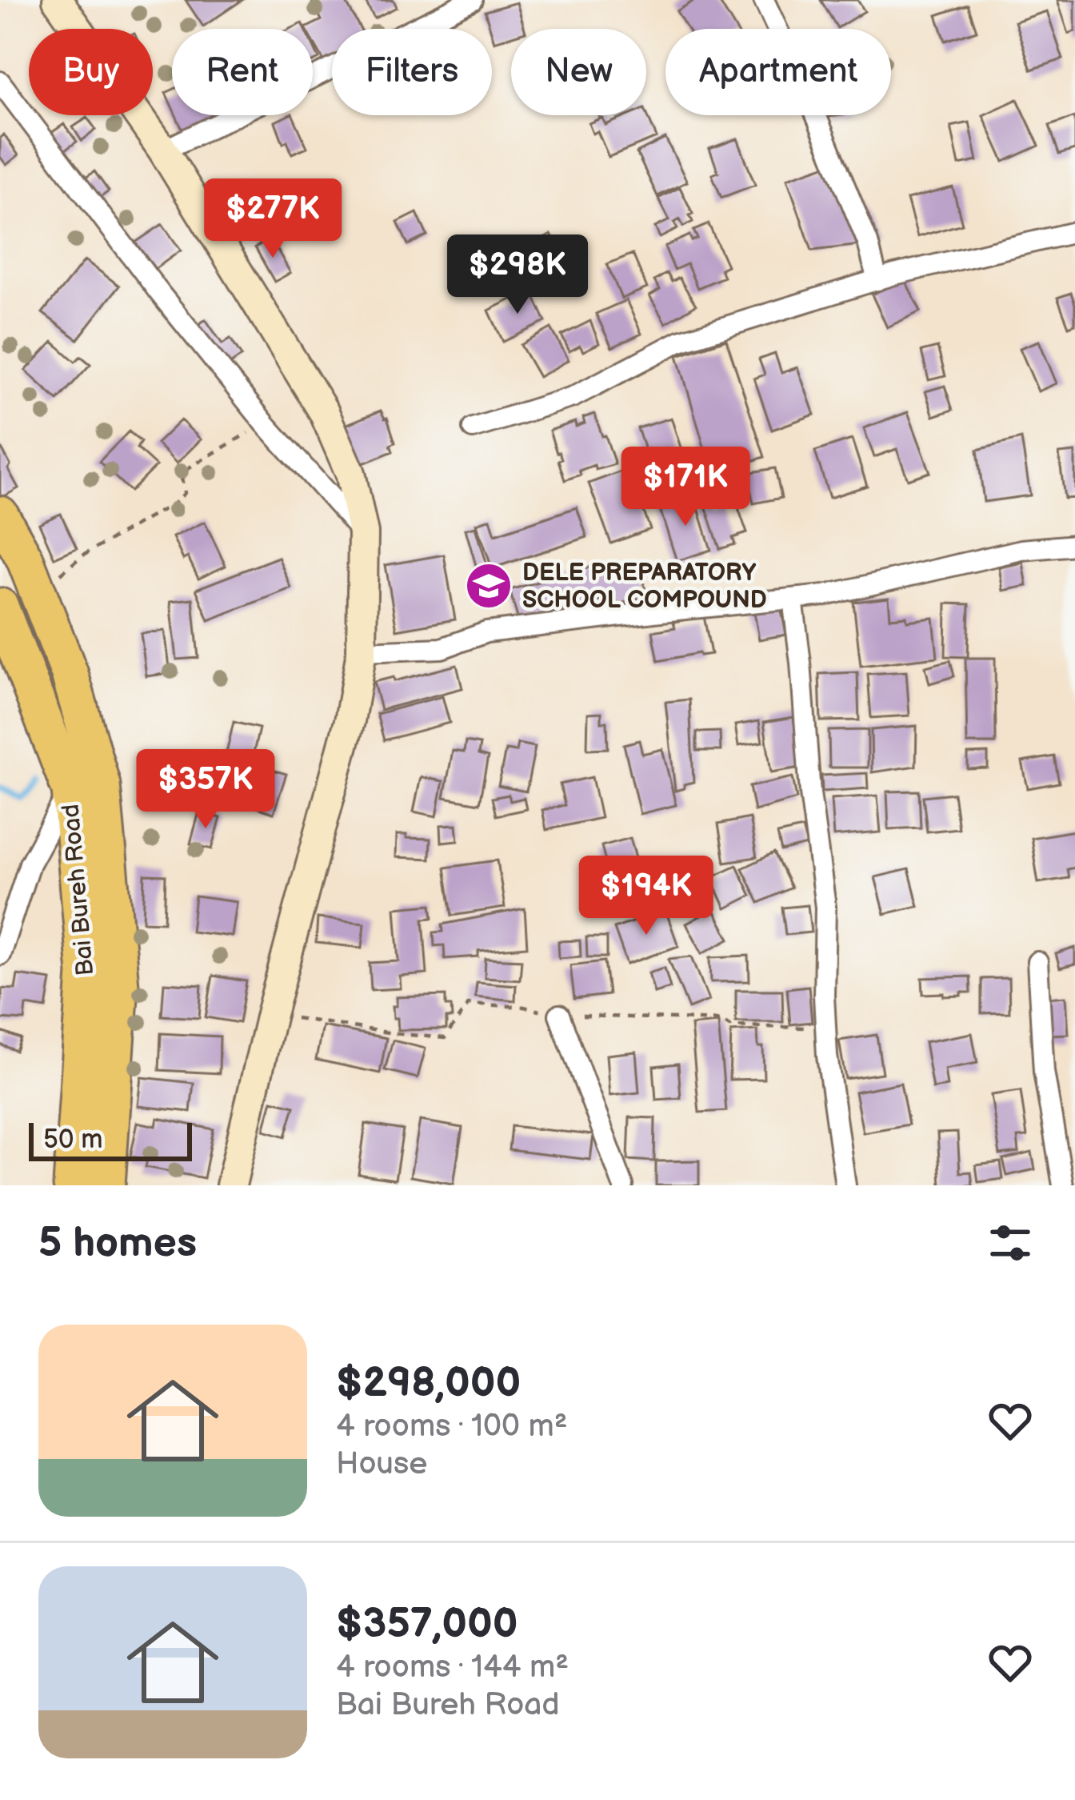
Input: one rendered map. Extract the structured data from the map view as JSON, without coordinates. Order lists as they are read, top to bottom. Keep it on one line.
{"streets":{"highway":["Bai Bureh Road"]},"places":{"school or university":["DELE PREPARATORY SCHOOL COMPOUND"]},"scale_bar":"50 m","page":{"chip":["Buy","Rent","Filters","New","Apartment"],"price":["$277K","$298K","$171K","$357K","$194K"],"scale":"50 m","heading":"5 homes","list":[{"name":"$298,000","note":"4 rooms · 100 m² · House"},{"name":"$357,000","note":"4 rooms · 144 m² · Bai Bureh Road"}]}}
